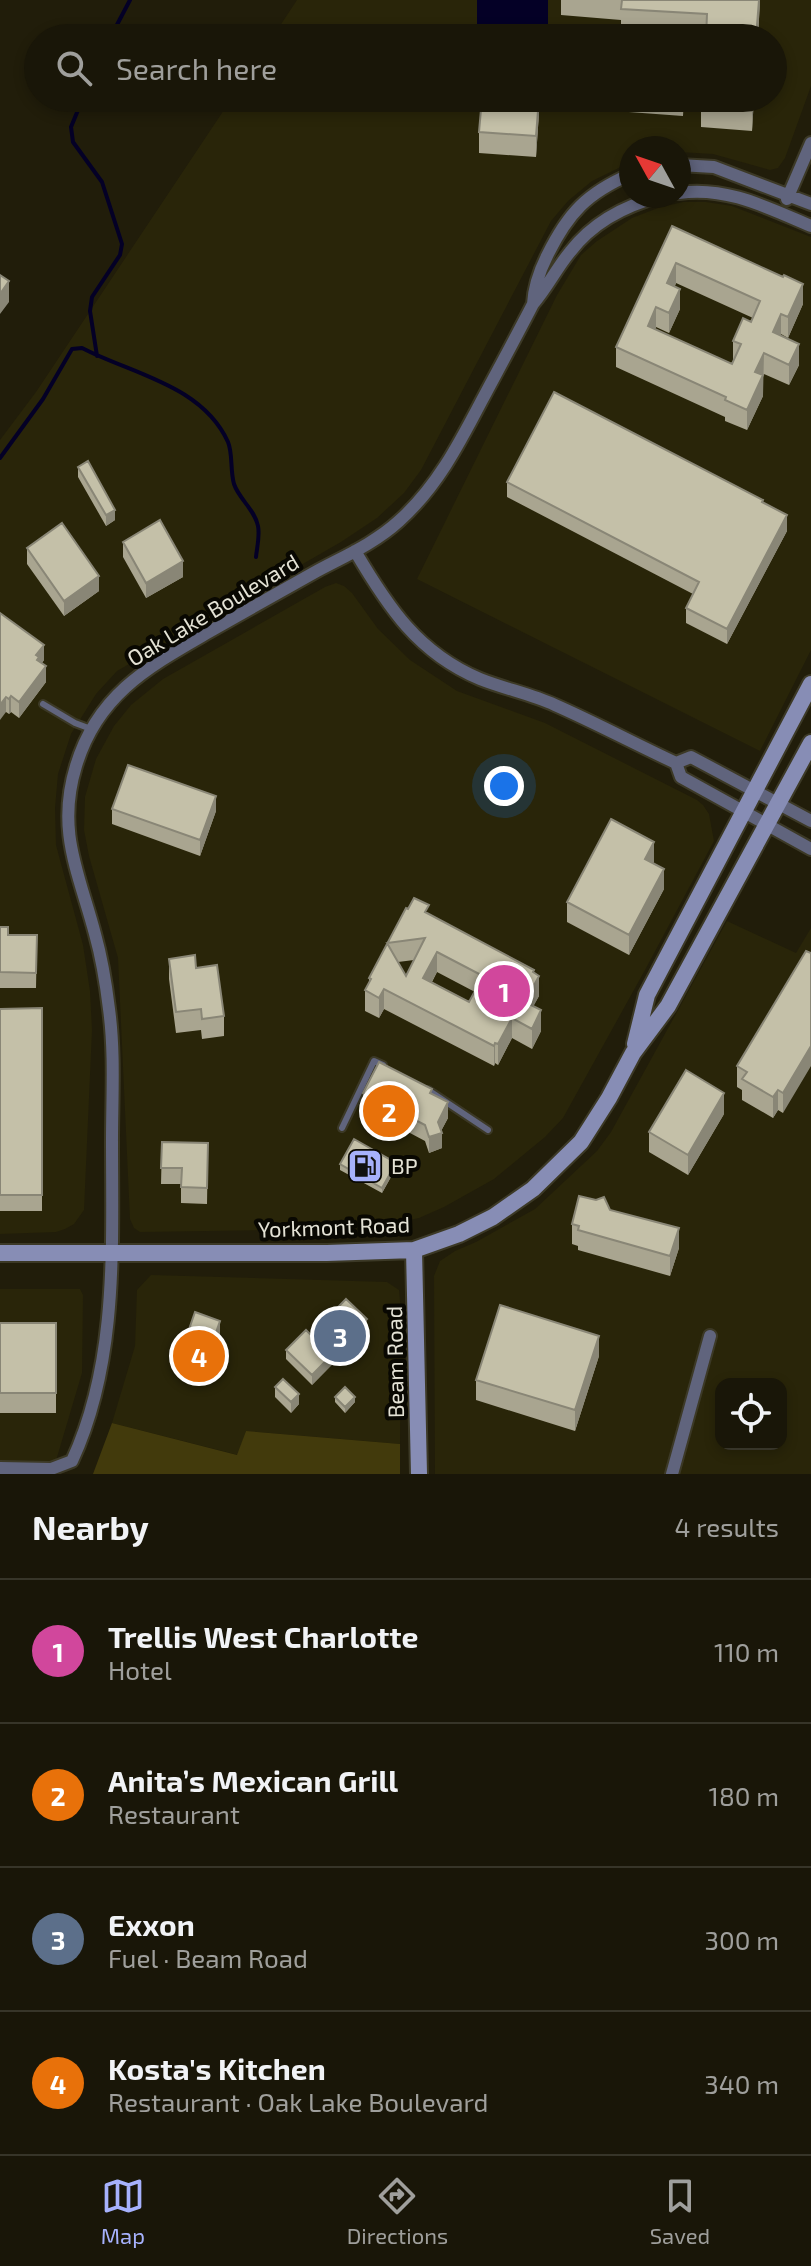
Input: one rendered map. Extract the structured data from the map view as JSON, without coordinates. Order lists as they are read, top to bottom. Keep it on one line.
{"streets":{"street":["Oak Lake Boulevard","Yorkmont Road","Beam Road"]},"crossings":[["Oak Lake Boulevard","Yorkmont Road"],["Yorkmont Road","Beam Road"]],"places":{"fuel station":["BP"]},"north":"top left","page":{"search":"Search here","pins":["1","2","3","4"],"heading":["Nearby","4 results"],"list":[{"mark":"1","name":"Trellis West Charlotte","note":"Hotel","value":"110 m"},{"mark":"2","name":"Anita’s Mexican Grill","note":"Restaurant","value":"180 m"},{"mark":"3","name":"Exxon","note":"Fuel · Beam Road","value":"300 m"},{"mark":"4","name":"Kosta's Kitchen","note":"Restaurant · Oak Lake Boulevard","value":"340 m"}],"nav":["Map","Directions","Saved"]}}
